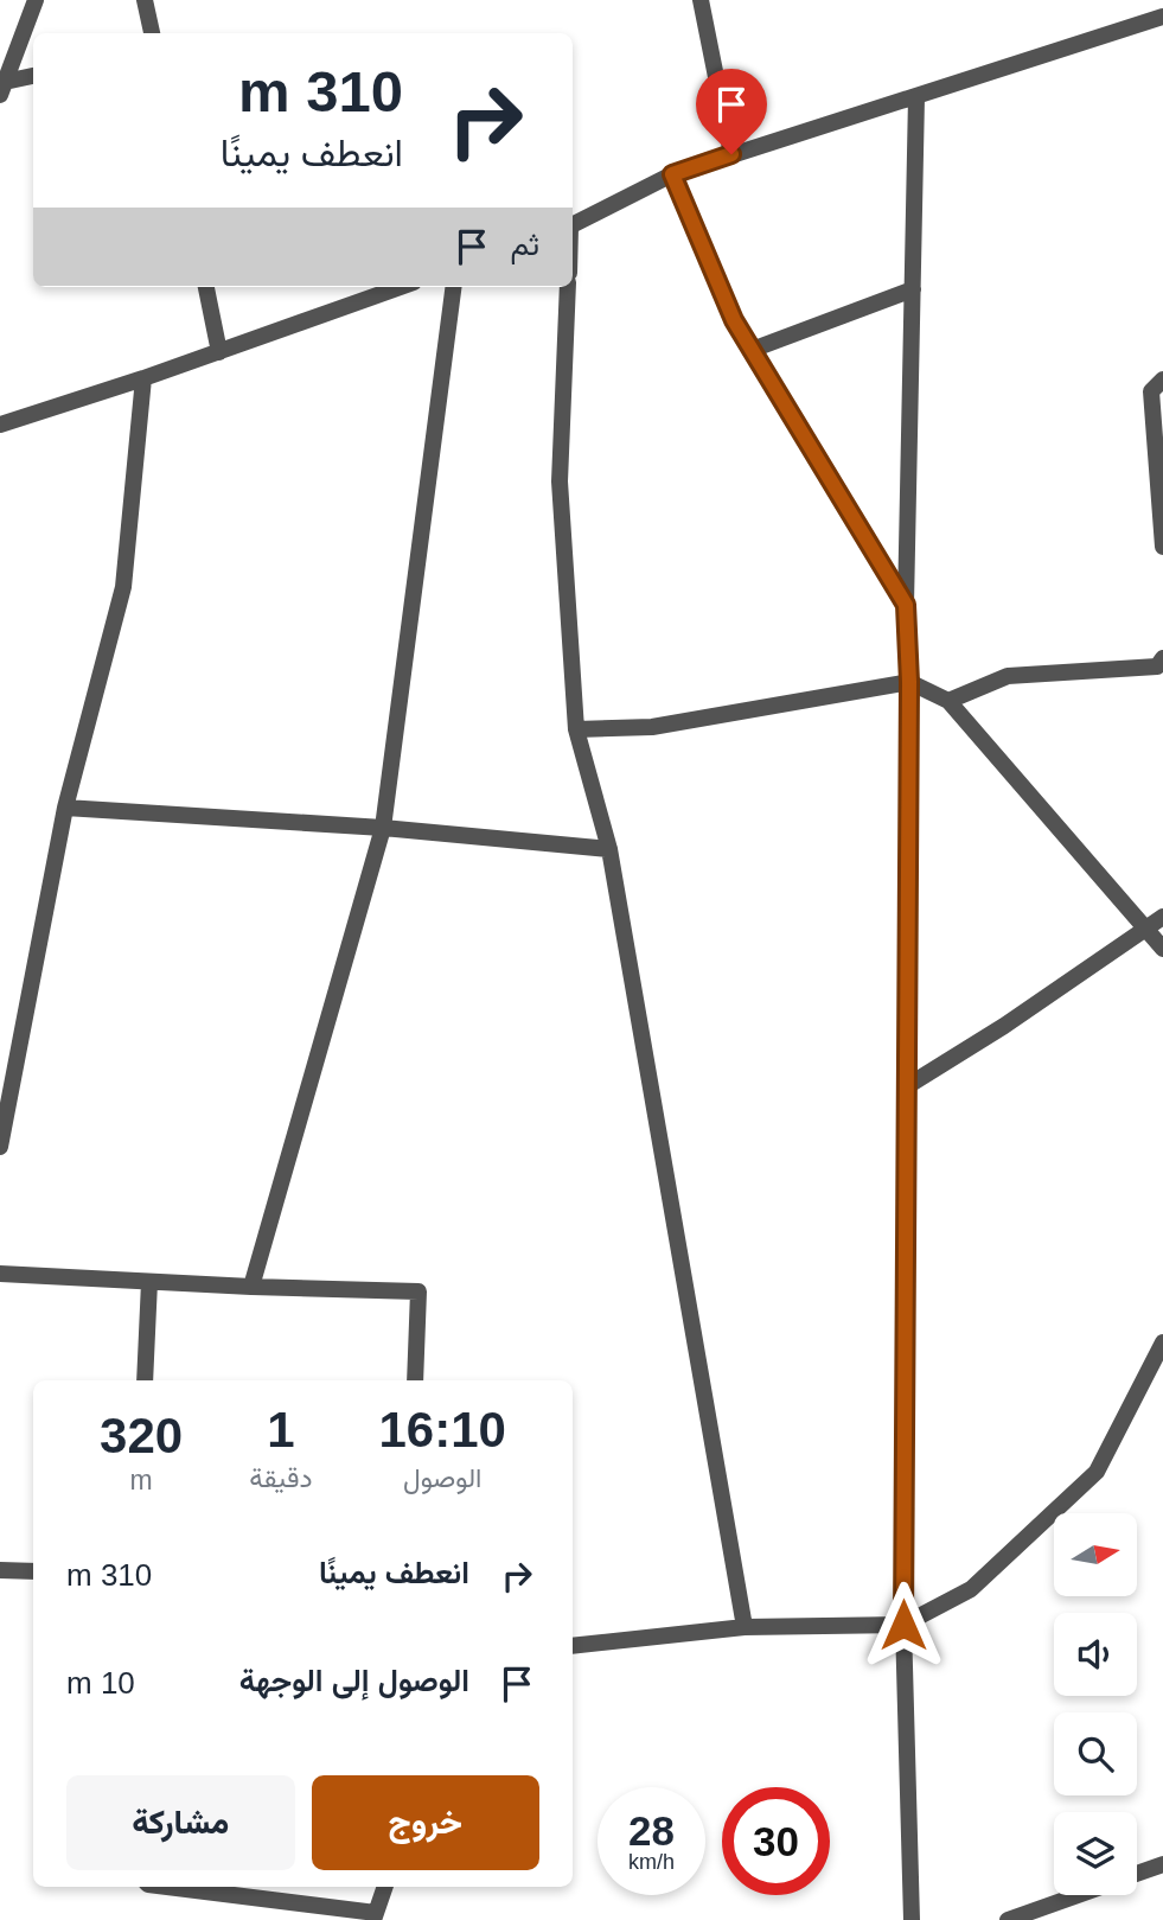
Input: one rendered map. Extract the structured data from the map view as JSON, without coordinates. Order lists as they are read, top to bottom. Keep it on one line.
{"north":"right","page":{"turn":["310 m","انعطف يمينًا"],"then":"ثم","eta":["16:10","الوصول","1","دقيقة","320","m"],"list":[{"name":"انعطف يمينًا","value":"310 m"},{"name":"الوصول إلى الوجهة","value":"10 m"}],"buttons":["خروج","مشاركة"],"speed":"28 km/h","limit":"30"}}
